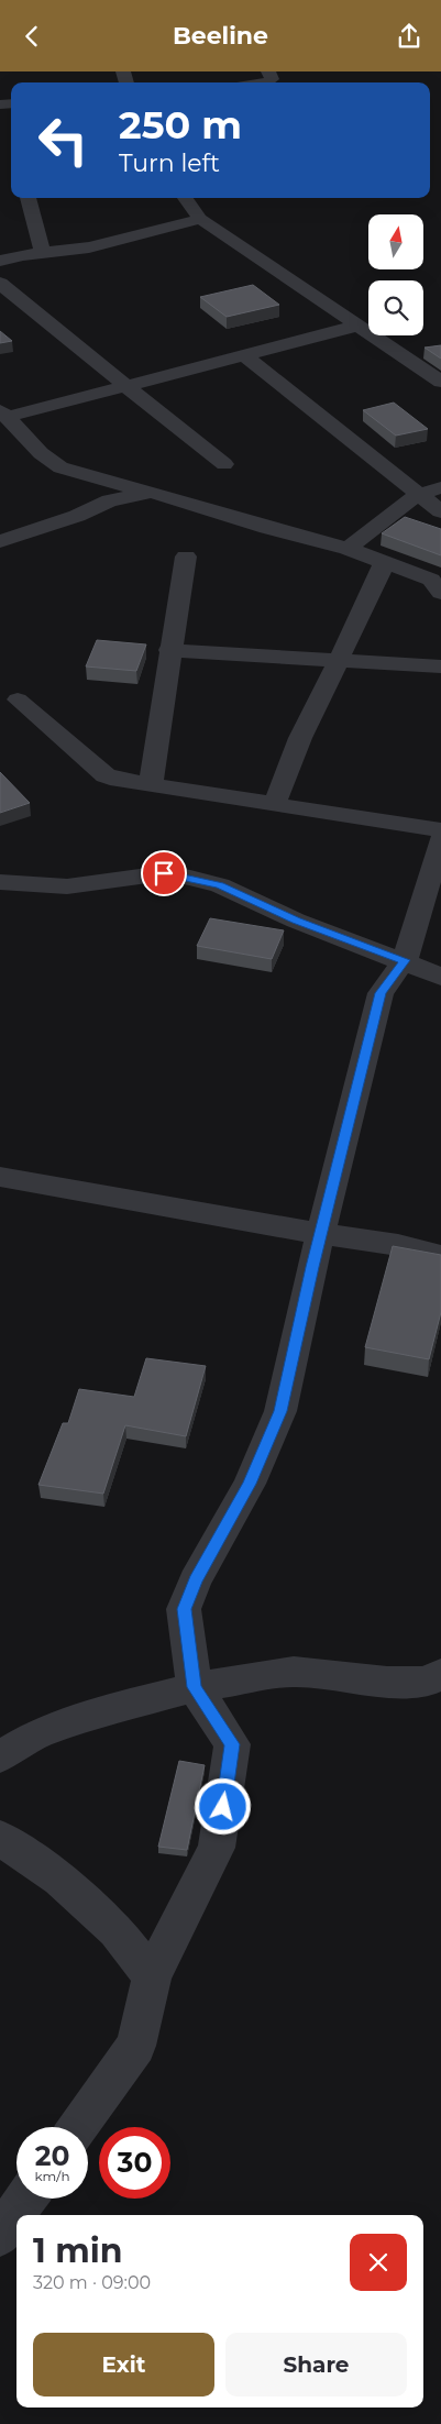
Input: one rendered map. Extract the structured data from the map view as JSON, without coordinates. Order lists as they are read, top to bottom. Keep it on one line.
{"north":"top","page":{"header":"Beeline","turn":["250 m","Turn left"],"speed":"20 km/h","limit":"30","heading":["1 min","320 m · 09:00"],"buttons":["Exit","Share"]}}
